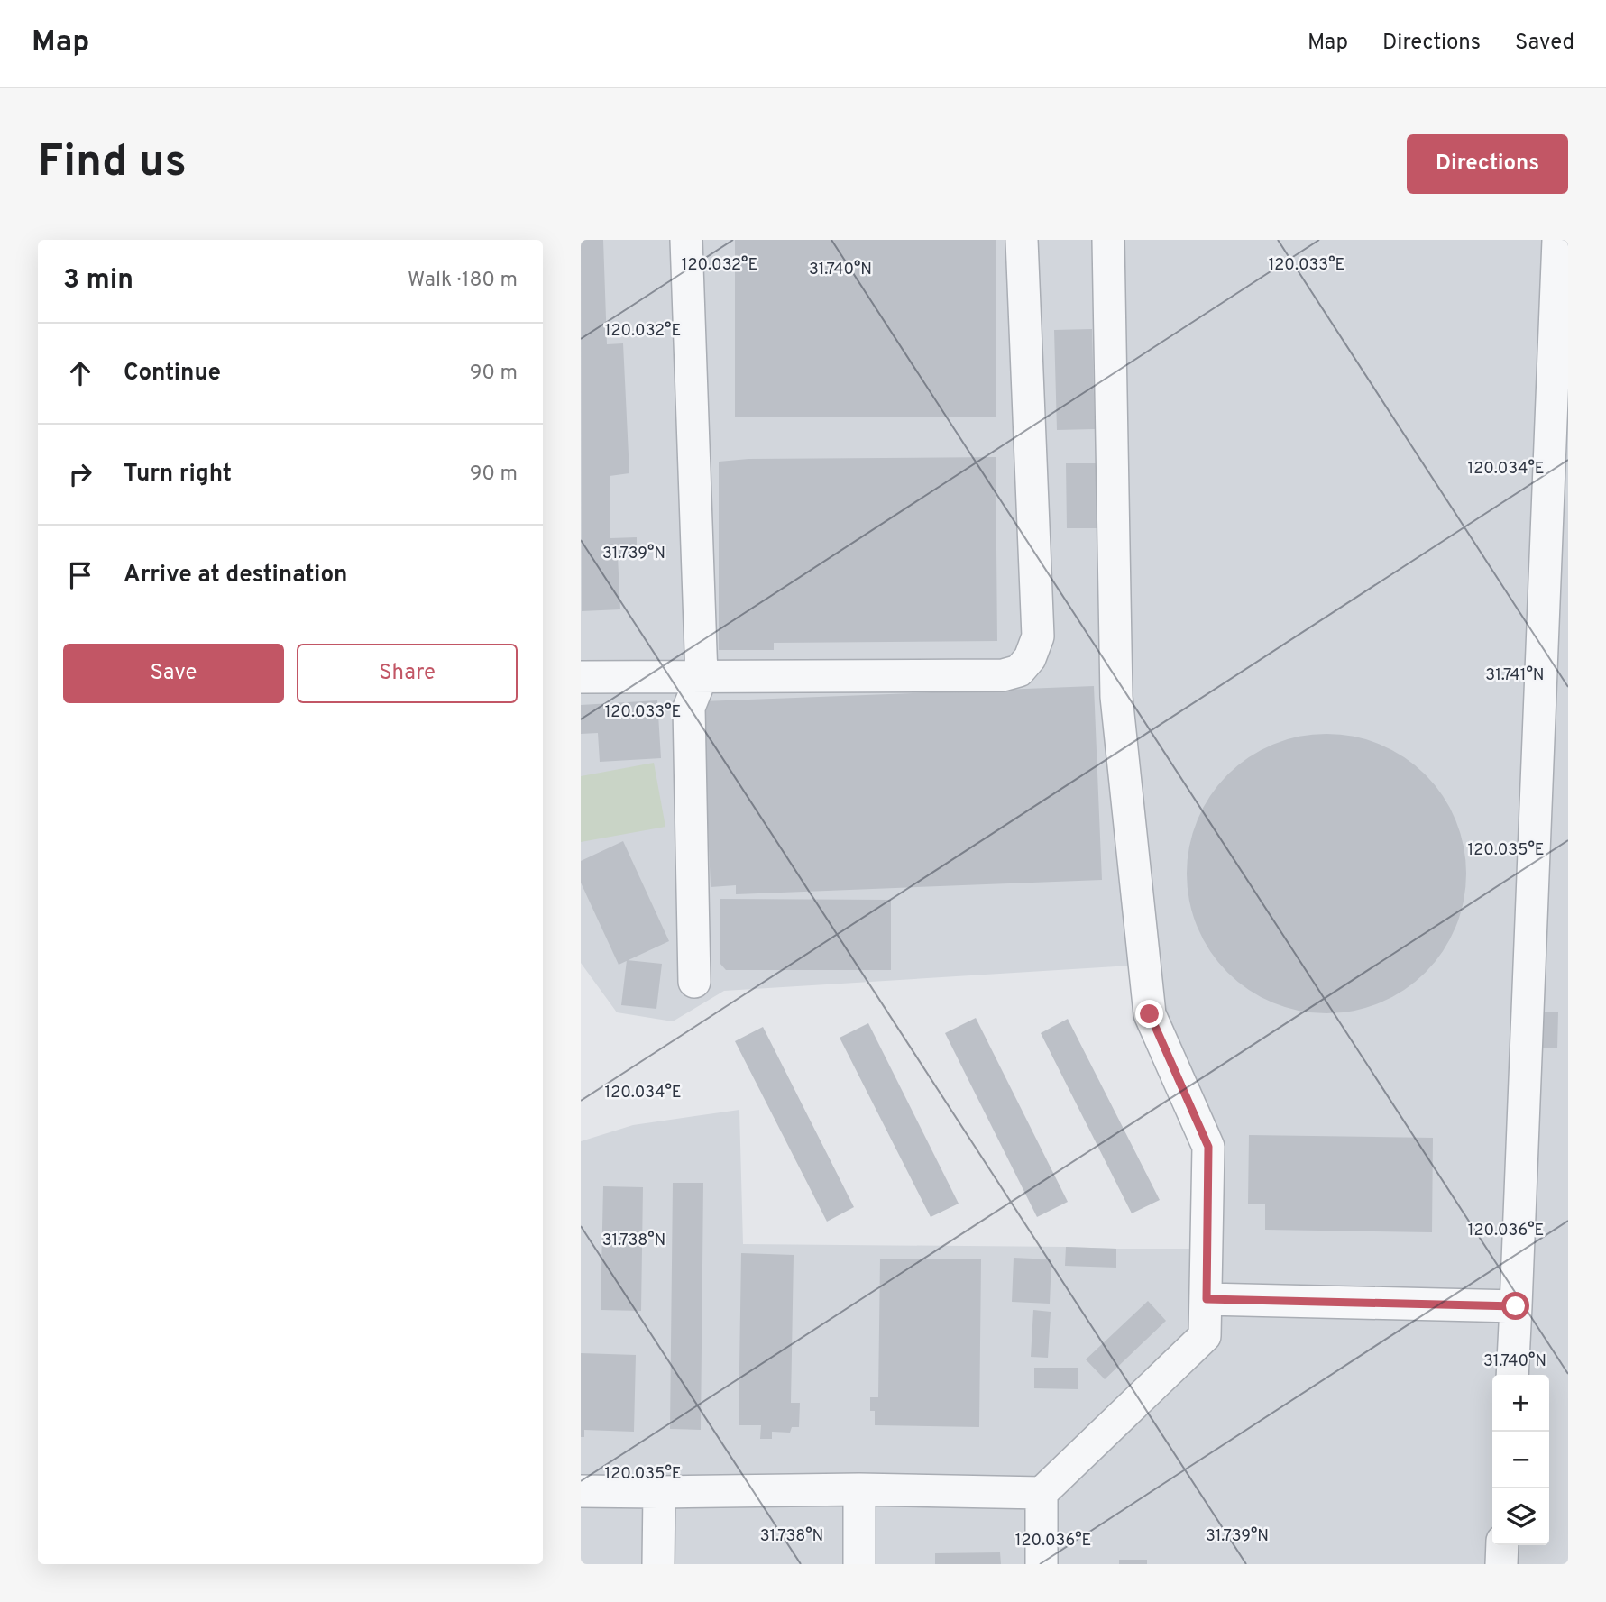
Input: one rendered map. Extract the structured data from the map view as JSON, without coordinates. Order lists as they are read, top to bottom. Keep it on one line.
{"page":{"header":"Map","nav":["Map","Directions","Saved"],"buttons":["Directions",["Save","Share"]],"title":"Find us","heading":["3 min","Walk · 180 m"],"list":[["Continue","90 m"],["Turn right","90 m"],"Arrive at destination"],"map_buttons":["+","−"]},"coordinates":["120.032°E","120.033°E","31.740°N","120.034°E","31.739°N","31.741°N","120.035°E","120.036°E","31.738°N"]}
